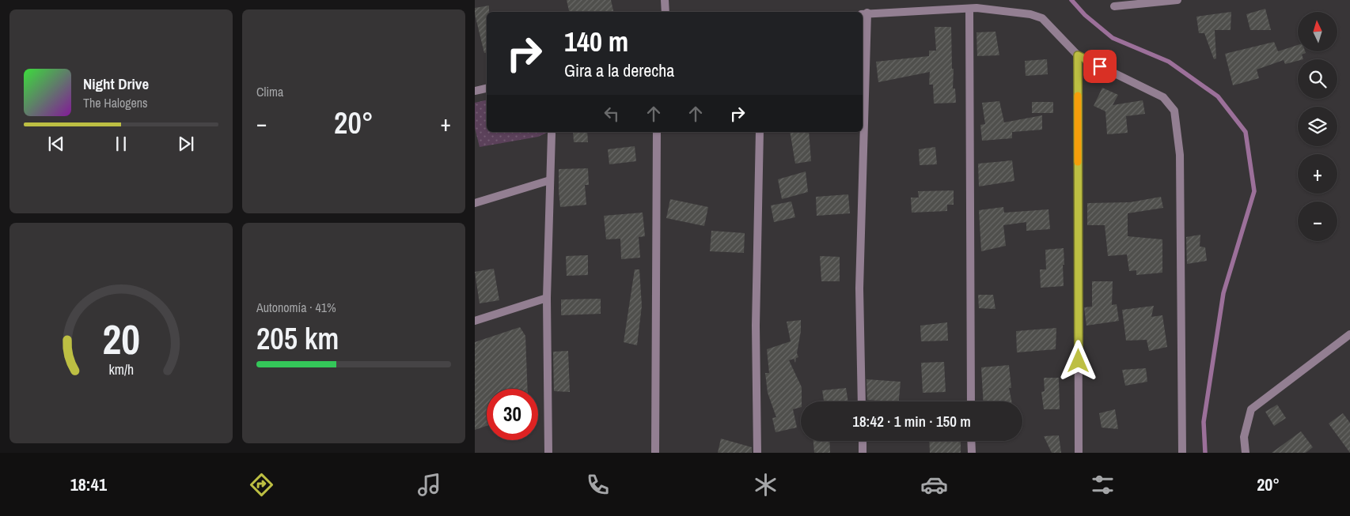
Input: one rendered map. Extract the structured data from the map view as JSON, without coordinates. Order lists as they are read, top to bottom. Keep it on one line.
{"north":"top","page":{"tile":["Clima",["Autonomía · 41%","205 km"]],"map_buttons":["+","−"],"turn":["140 m","Gira a la derecha"],"song":["Night Drive","The Halogens"],"heat":["−","20°","+"],"limit":"30","trip":"18:42 · 1 min · 150 m","tabs":["18:41","20°"],"gauge":["20","km/h"]}}
